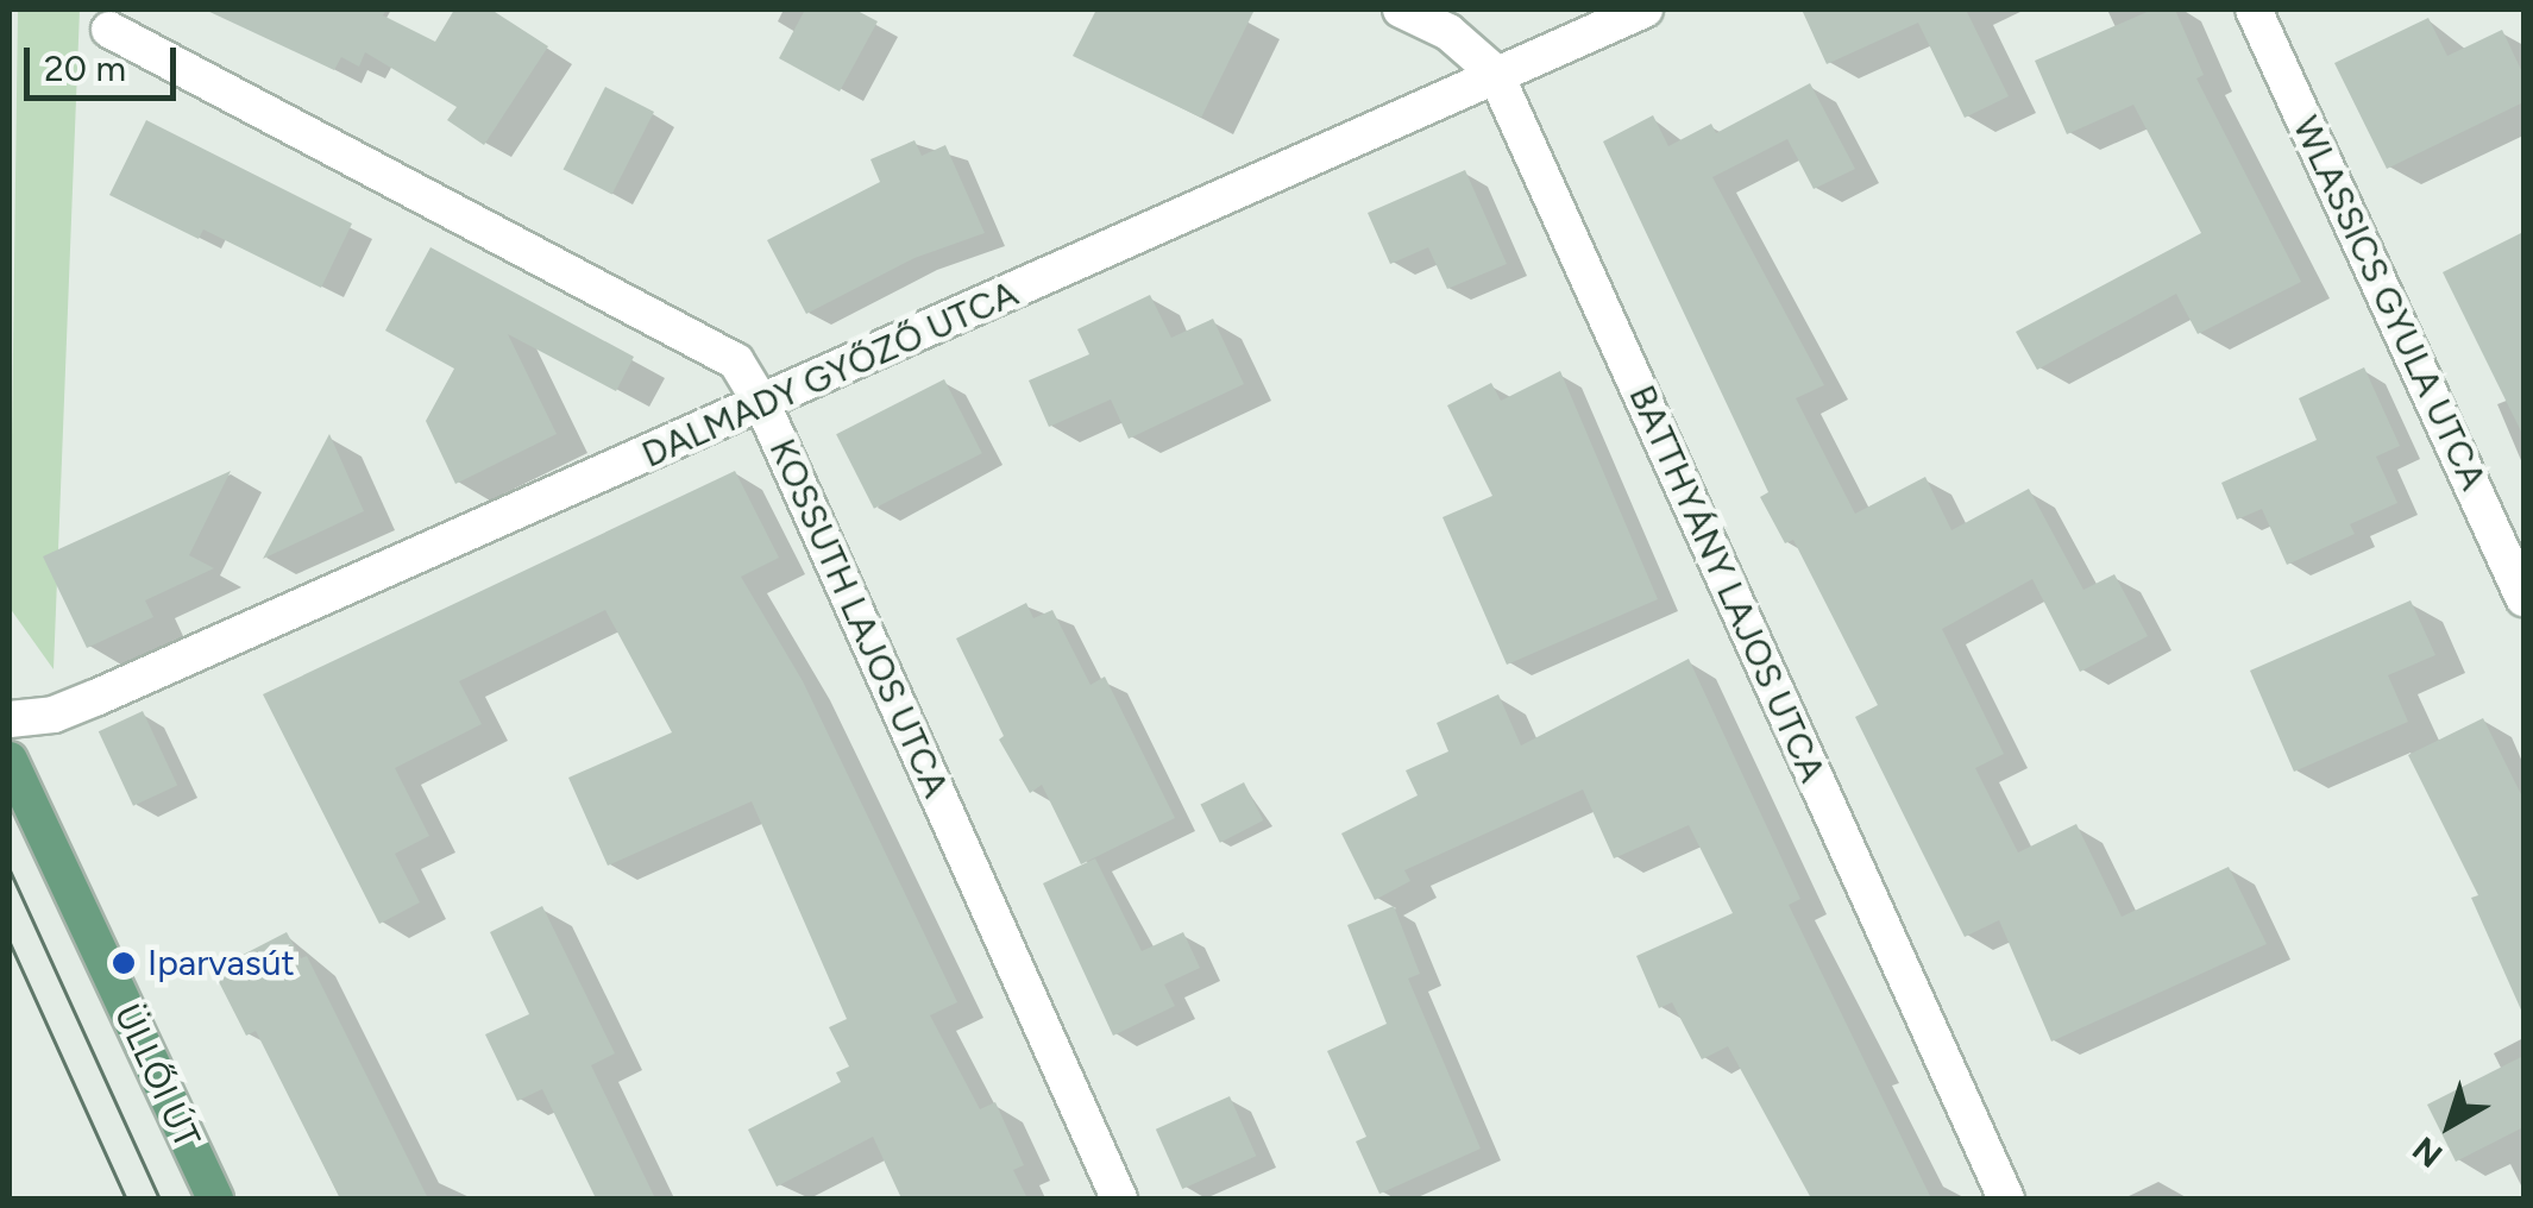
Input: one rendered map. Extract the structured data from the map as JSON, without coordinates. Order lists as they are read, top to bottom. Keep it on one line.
{"streets":{"main road":["ÜLLŐI ÚT"],"street":["WLASSICS GYULA UTCA","DALMADY GYŐZŐ UTCA","BATTHYÁNY LAJOS UTCA","KOSSUTH LAJOS UTCA"]},"crossings":[["DALMADY GYŐZŐ UTCA","BATTHYÁNY LAJOS UTCA"],["DALMADY GYŐZŐ UTCA","KOSSUTH LAJOS UTCA"]],"places":["Iparvasút"],"scale_bar":"20 m","north":"bottom left"}
